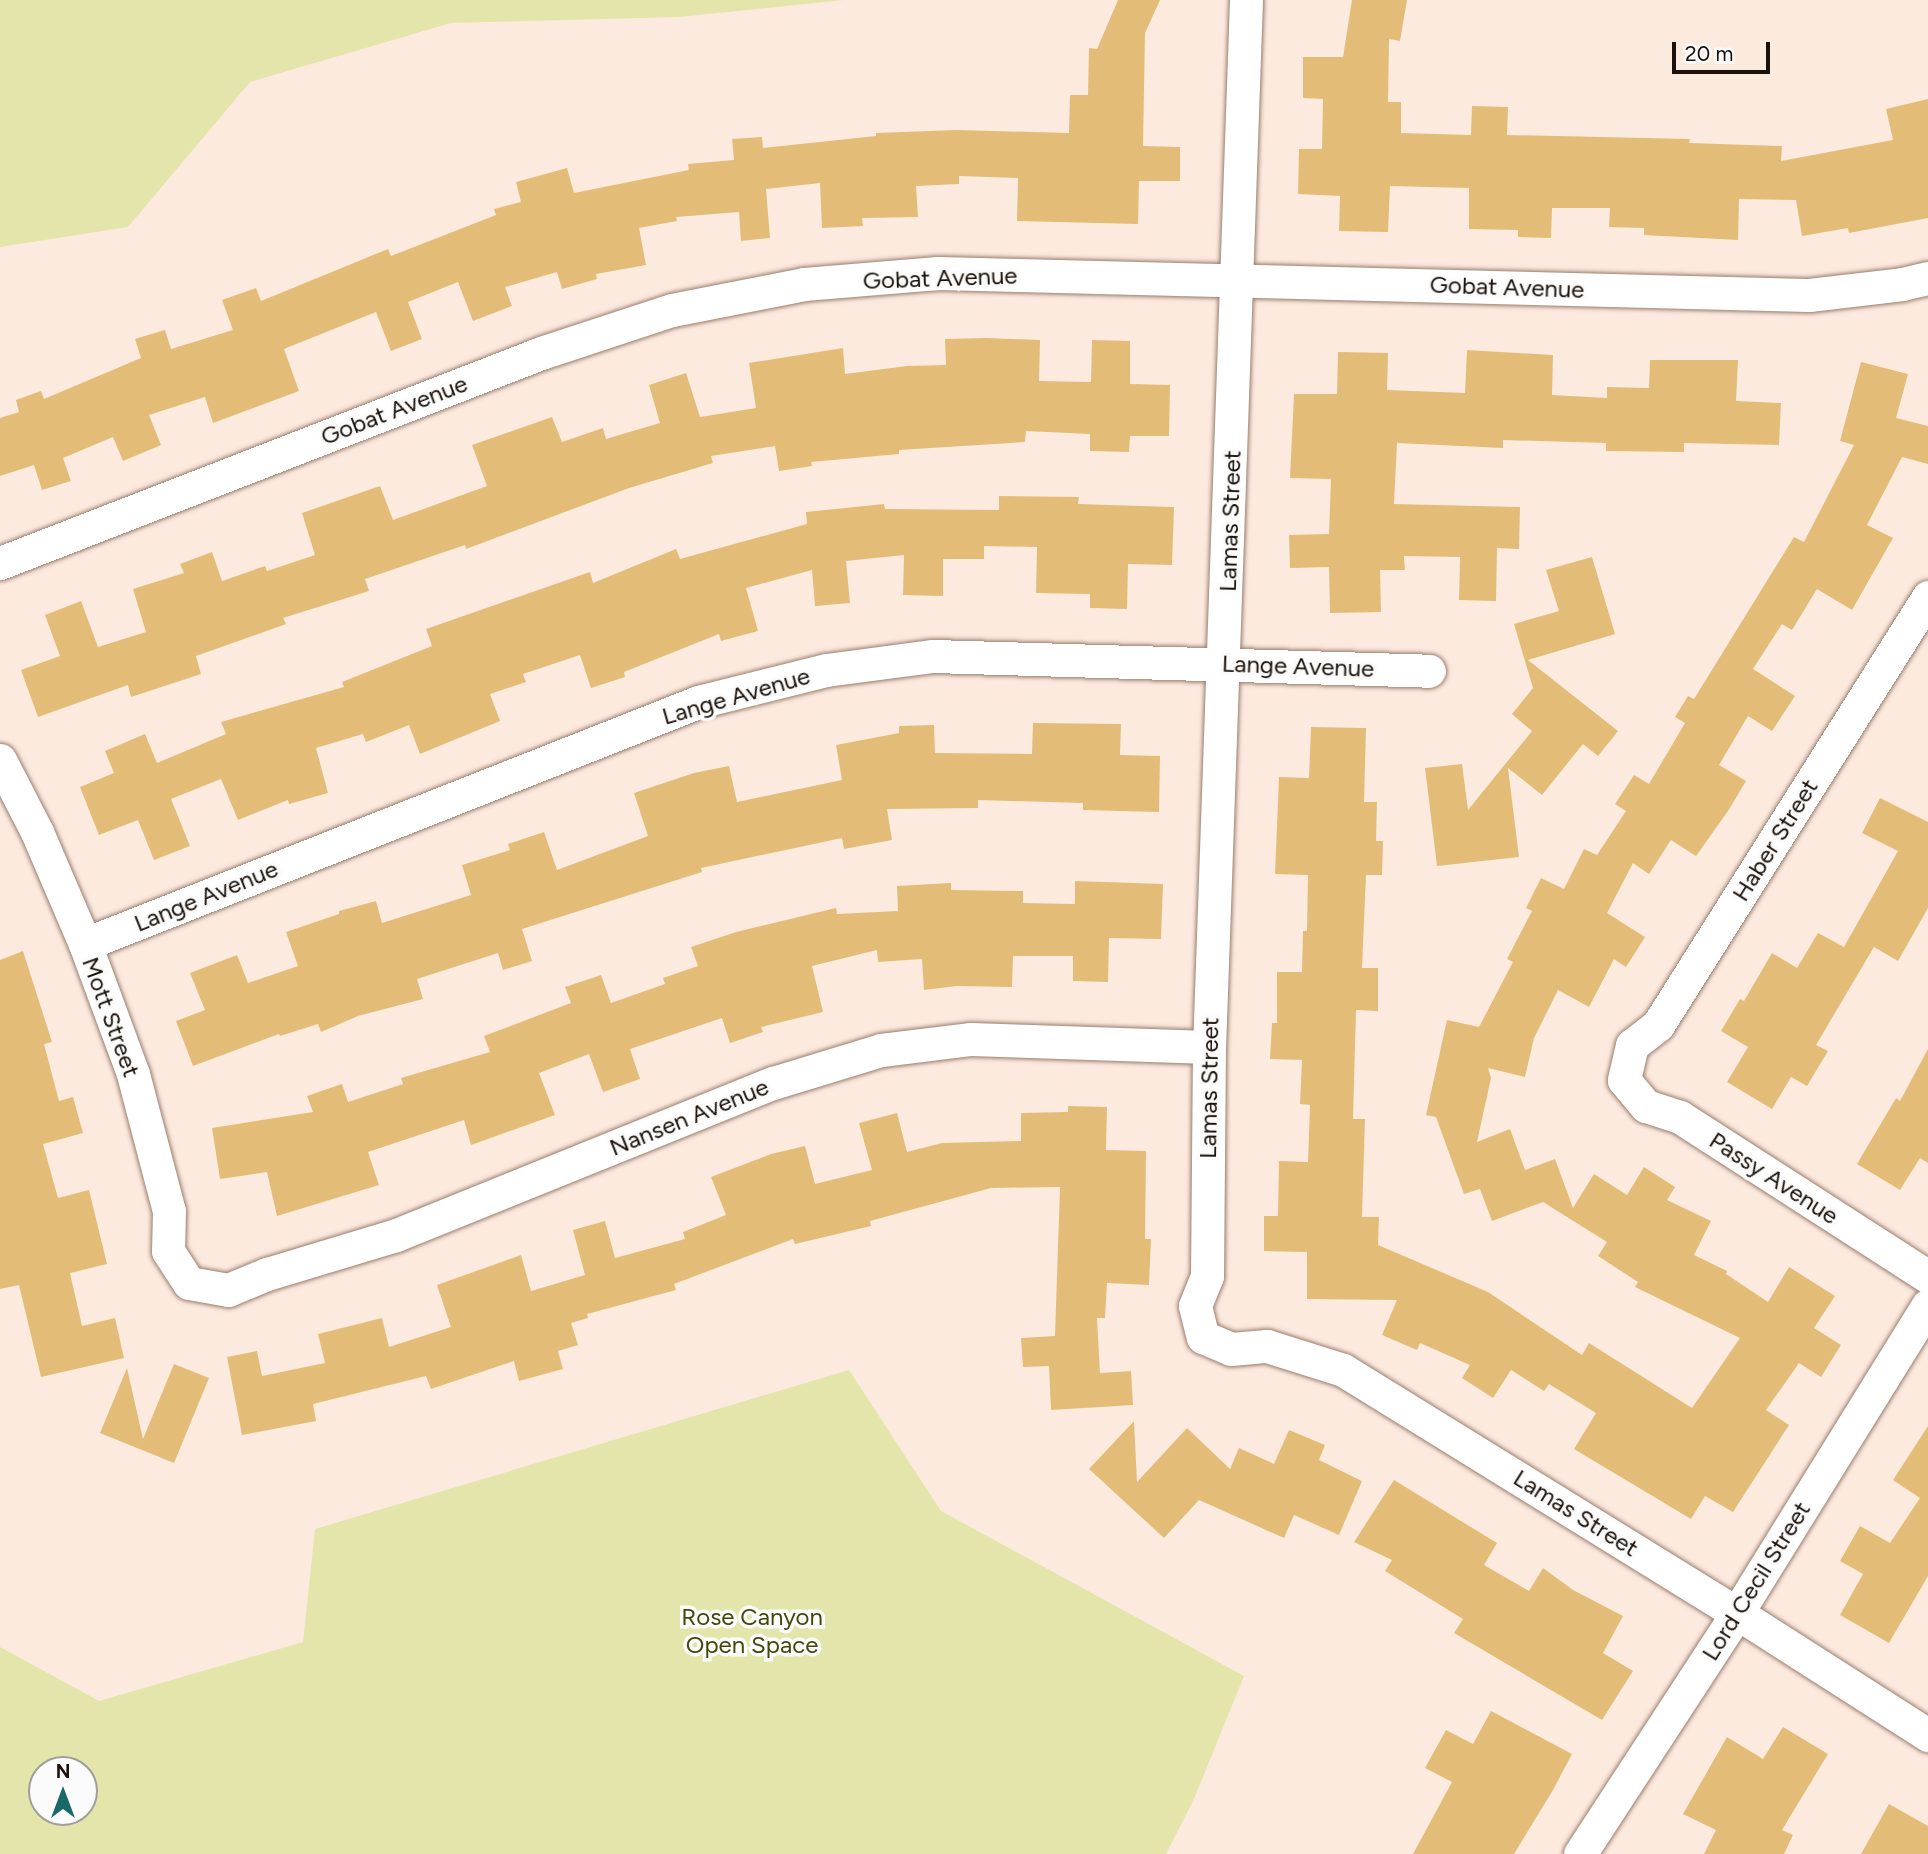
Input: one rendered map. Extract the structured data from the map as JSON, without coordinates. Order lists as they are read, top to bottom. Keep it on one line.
{"streets":{"street":["Gobat Avenue","Lamas Street","Lange Avenue","Haber Street","Mott Street","Nansen Avenue","Passy Avenue","Lord Cecil Street"]},"crossings":[["Gobat Avenue","Lamas Street"],["Lamas Street","Lange Avenue"],["Lamas Street","Nansen Avenue"],["Lamas Street","Lord Cecil Street"],["Lange Avenue","Mott Street"],["Haber Street","Passy Avenue"],["Mott Street","Nansen Avenue"]],"parks":["Rose Canyon Open Space"],"scale_bar":"20 m","north":"top"}
